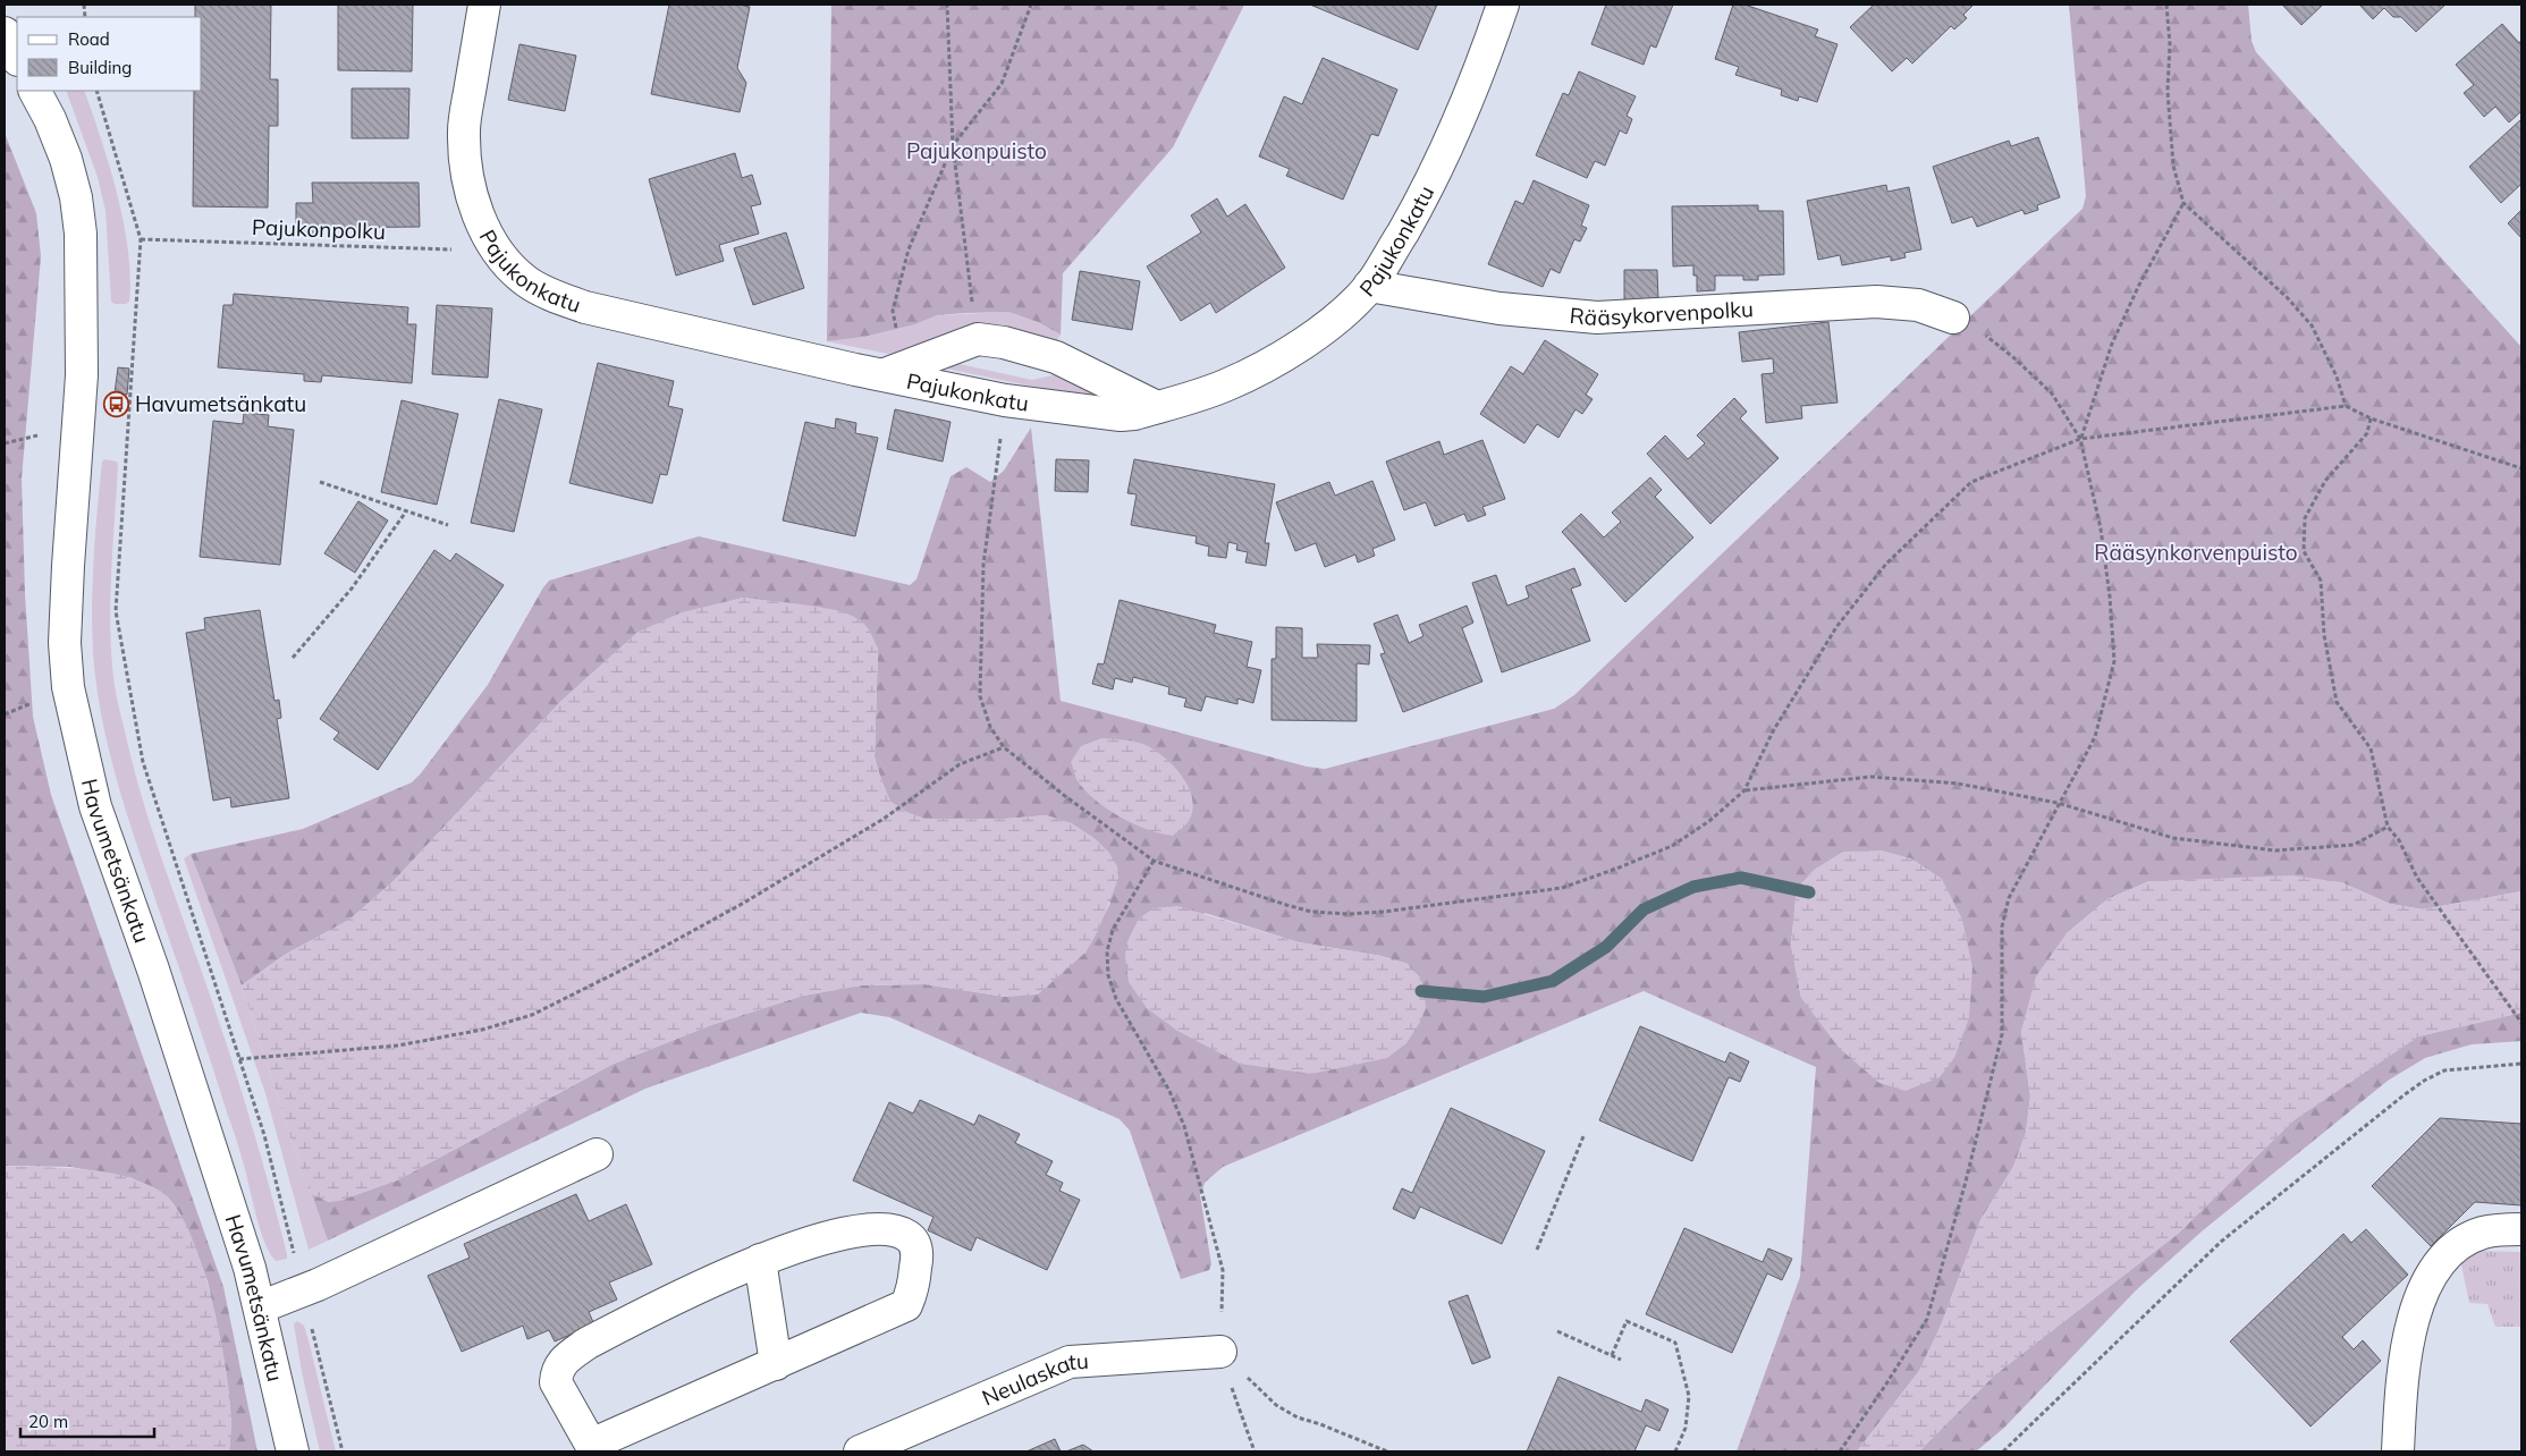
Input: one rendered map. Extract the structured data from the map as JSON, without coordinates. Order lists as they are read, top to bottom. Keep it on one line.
{"streets":{"street":["Pajukonkatu","Rääsykorvenpolku","Havumetsänkatu","Neulaskatu"],"path":["Pajukonpolku"]},"crossings":[["Pajukonpolku","Pajukonkatu"],["Pajukonkatu","Rääsykorvenpolku"]],"parks":["Pajukonpuisto","Rääsynkorvenpuisto"],"places":{"bus stop":["Havumetsänkatu"]},"legend":["Road","Building"],"scale_bar":"20 m"}
